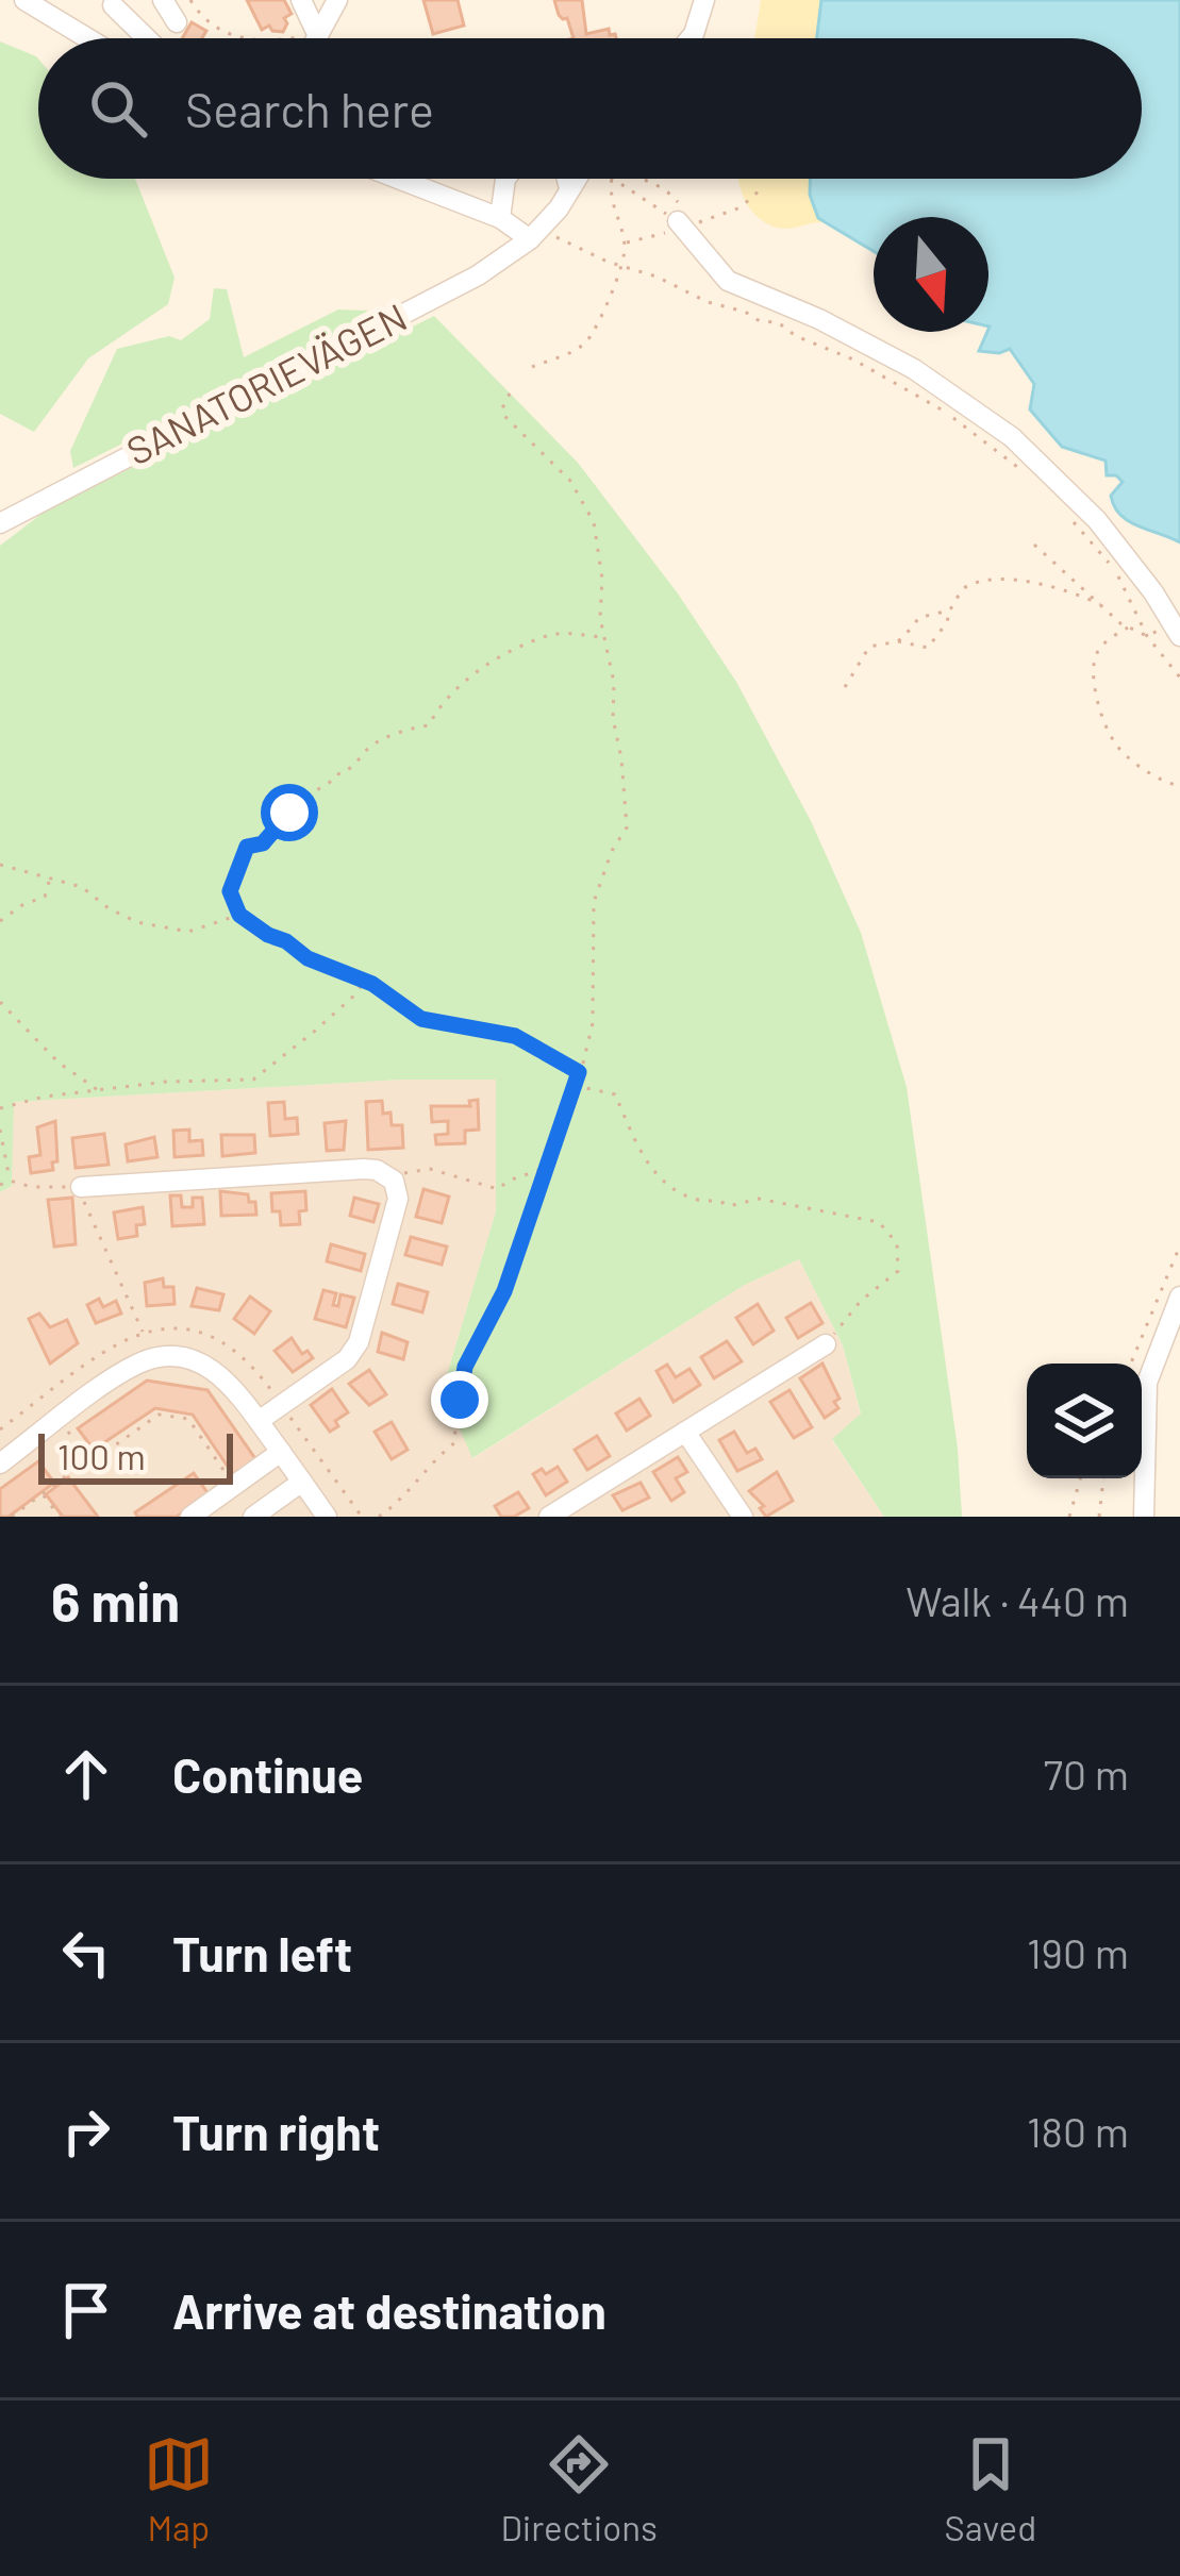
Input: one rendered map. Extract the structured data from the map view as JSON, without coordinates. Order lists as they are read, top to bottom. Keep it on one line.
{"streets":{"street":["SANATORIEVÄGEN"]},"scale_bar":"100 m","north":"bottom","page":{"search":"Search here","scale":"100 m","heading":["6 min","Walk · 440 m"],"list":[["Continue","70 m"],["Turn left","190 m"],["Turn right","180 m"],"Arrive at destination"],"nav":["Map","Directions","Saved"]}}
